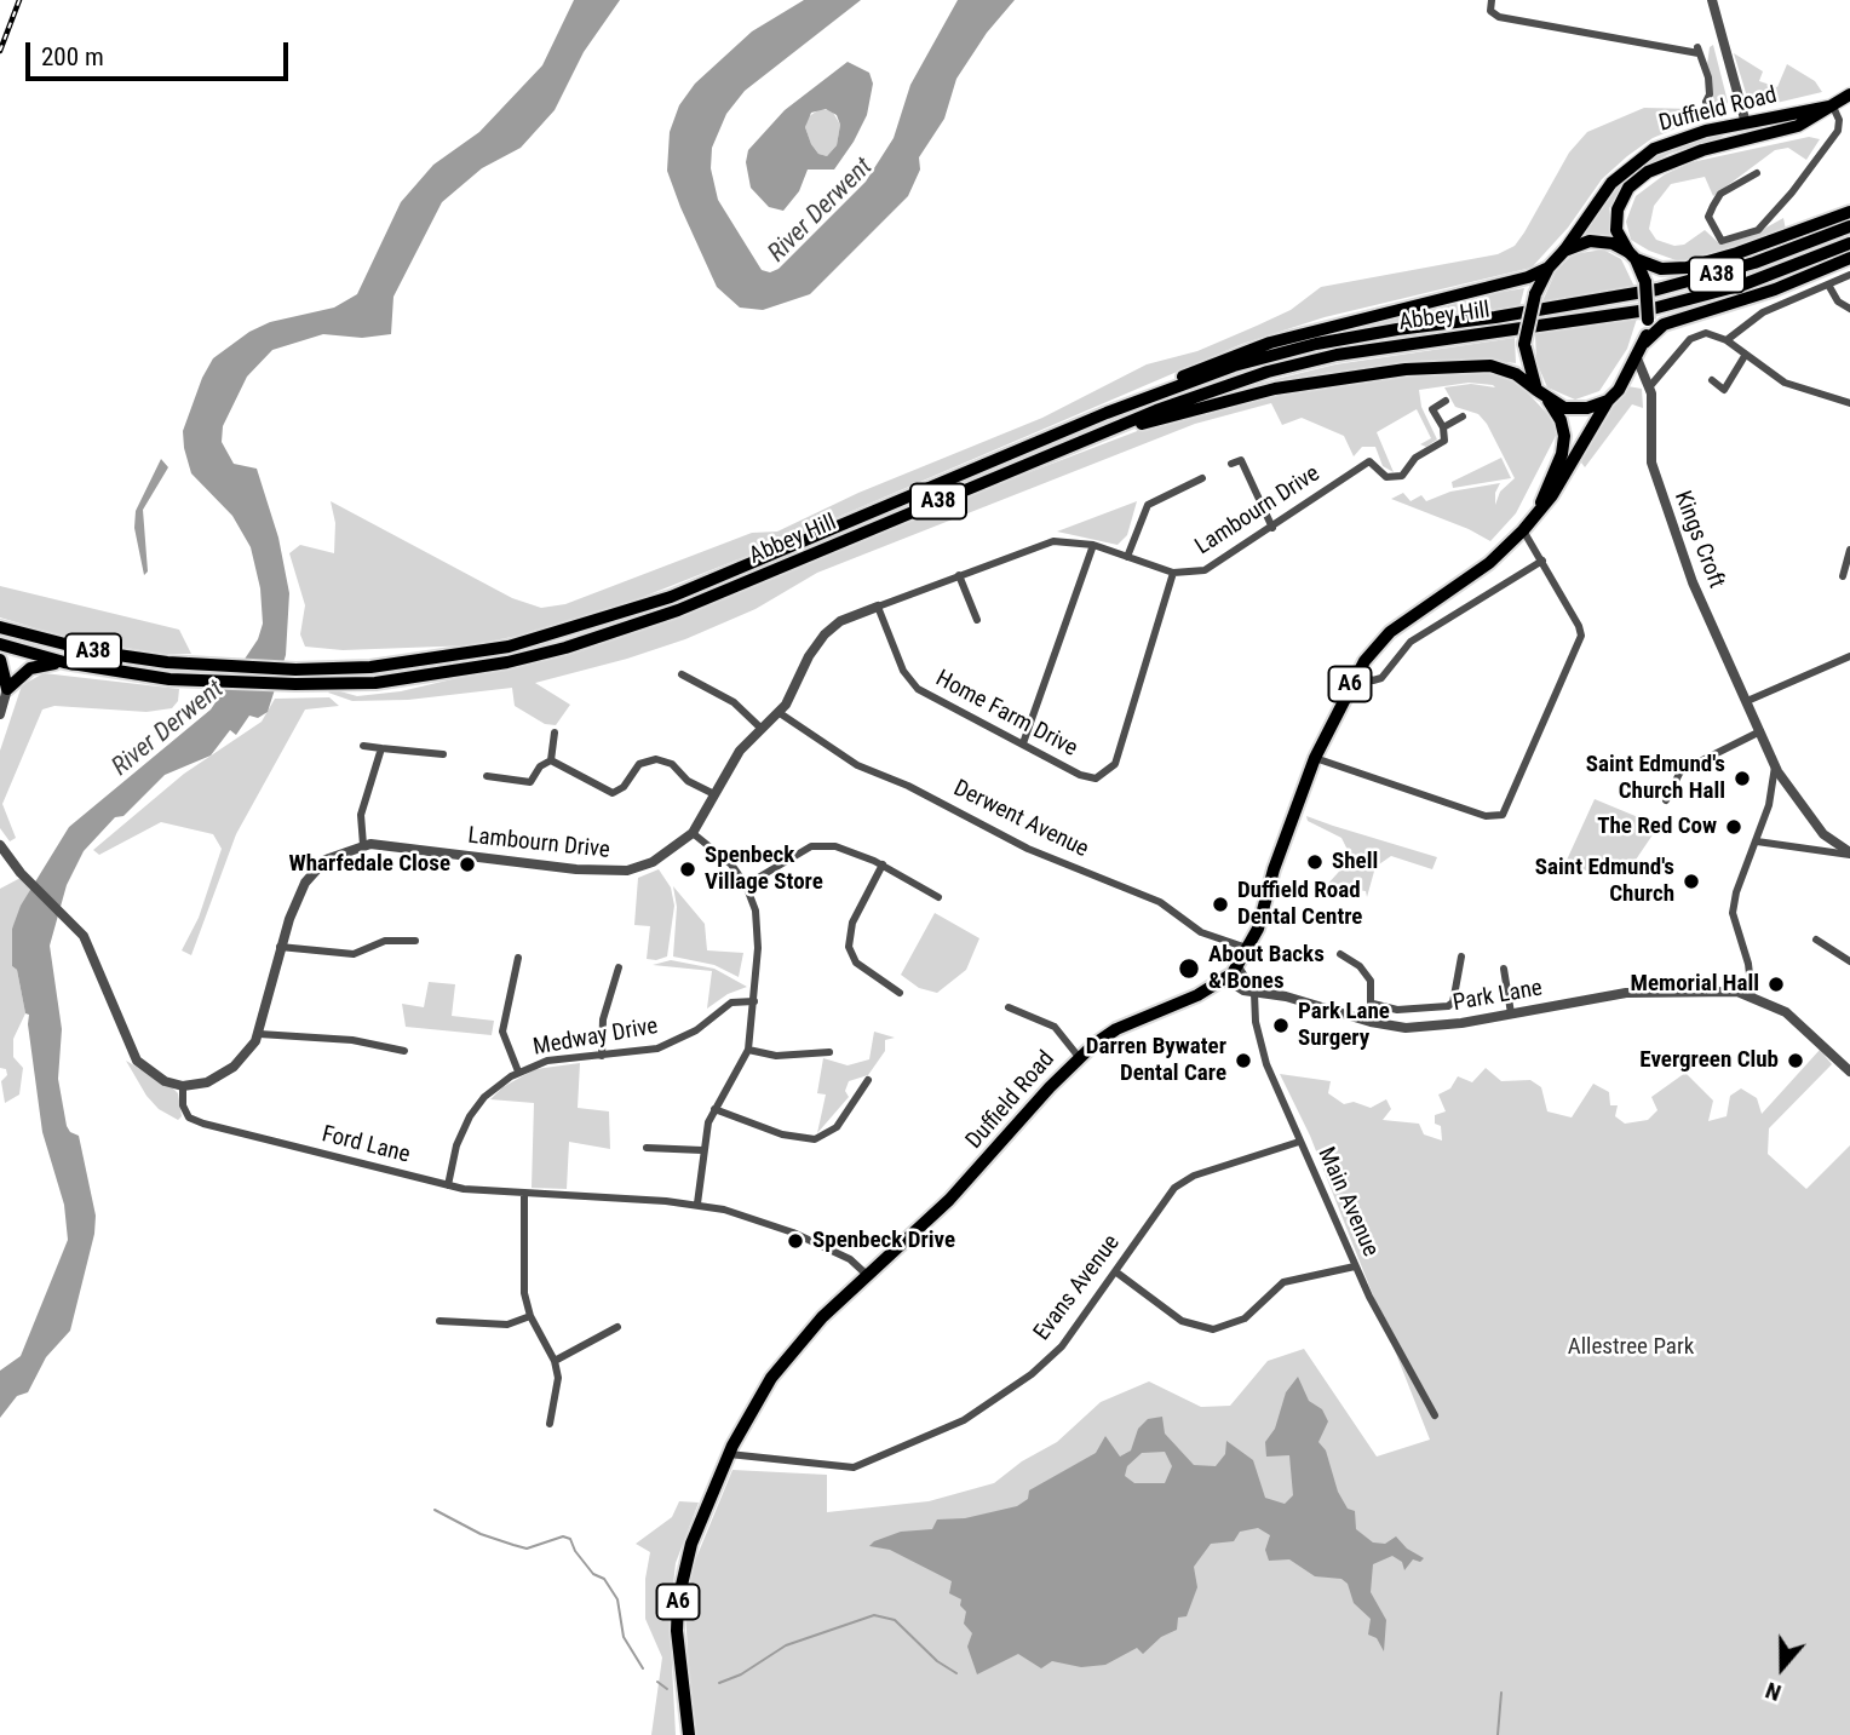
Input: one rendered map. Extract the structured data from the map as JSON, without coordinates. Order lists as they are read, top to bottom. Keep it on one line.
{"streets":{"highway":["Duffield Road","A38","Abbey Hill","A6"],"street":["Lambourn Drive","Kings Croft","Home Farm Drive","Derwent Avenue","Park Lane","Medway Drive","Ford Lane","Main Avenue","Evans Avenue"]},"crossings":[["Duffield Road","Kings Croft"],["Duffield Road","A6"],["Duffield Road","Derwent Avenue"],["Duffield Road","Park Lane"],["Duffield Road","Ford Lane"],["Duffield Road","Evans Avenue"],["Lambourn Drive","Home Farm Drive"],["Lambourn Drive","Derwent Avenue"],["Lambourn Drive","Ford Lane"],["Kings Croft","A6"],["Park Lane","Main Avenue"],["Medway Drive","Ford Lane"],["Main Avenue","Evans Avenue"]],"water":["River Derwent"],"parks":["Allestree Park"],"places":["Saint Edmund's Church Hall","The Red Cow","Shell","Wharfedale Close","Spenbeck Village Store","Saint Edmund's Church","Duffield Road Dental Centre","About Backs & Bones","Memorial Hall","Park Lane Surgery","Darren Bywater Dental Care","Evergreen Club","Spenbeck Drive"],"scale_bar":"200 m","north":"bottom"}
